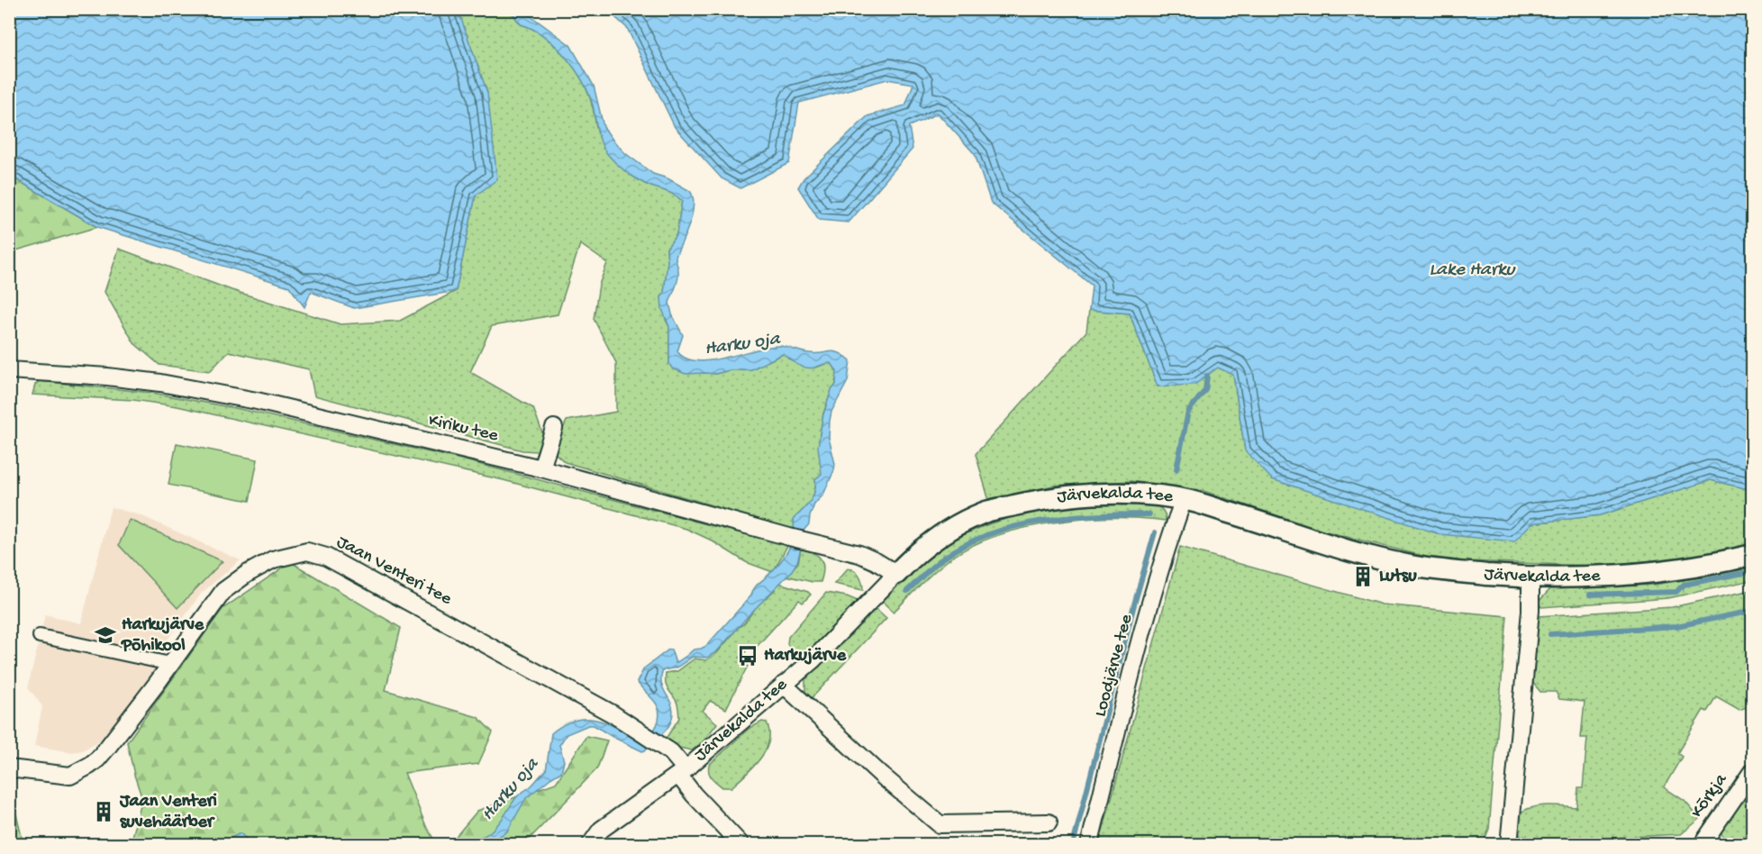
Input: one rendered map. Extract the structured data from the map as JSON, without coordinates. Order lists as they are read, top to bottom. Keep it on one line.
{"streets":{"street":["Kiriku tee","Järvekalda tee","Jaan Venteri tee","Loodjärve tee","Kõrkja"]},"crossings":[["Kiriku tee","Järvekalda tee"],["Järvekalda tee","Jaan Venteri tee"],["Järvekalda tee","Loodjärve tee"]],"water":["Lake Harku","Harku oja"],"places":{"building":["Lutsu","Jaan Venteri suvehäärber"],"school or university":["Harkujärve Põhikool"],"bus stop":["Harkujärve"]}}
